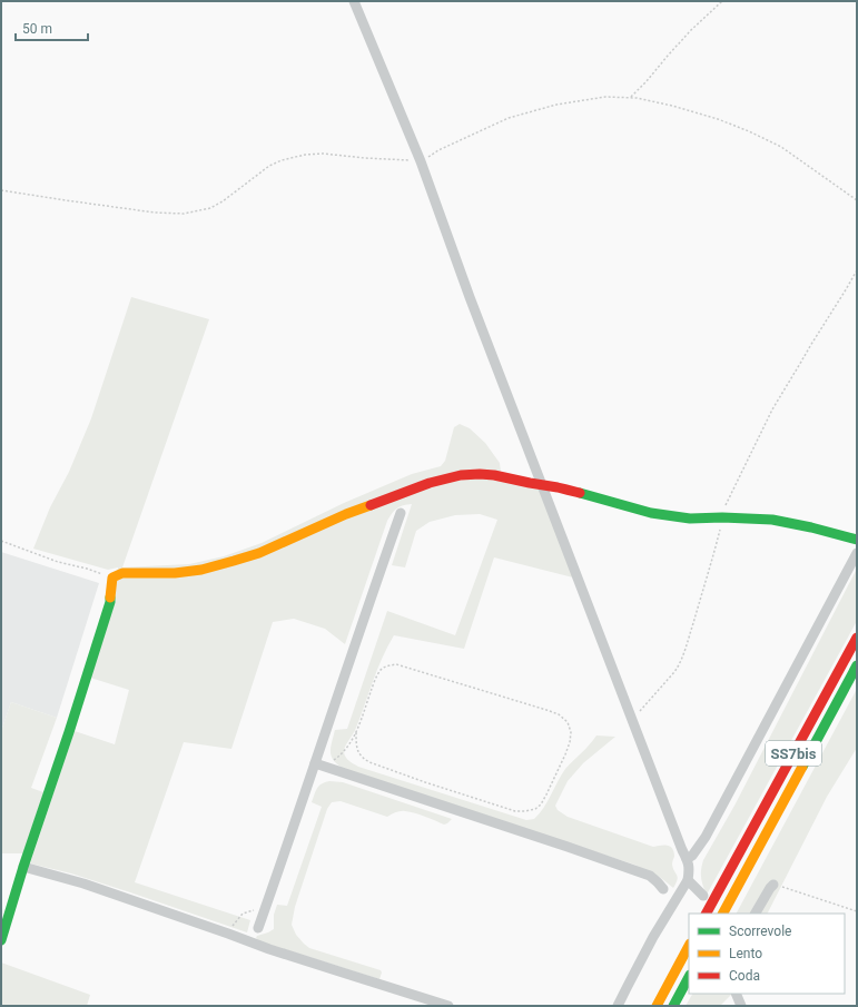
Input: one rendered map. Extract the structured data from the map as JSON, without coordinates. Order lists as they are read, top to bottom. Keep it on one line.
{"streets":{"main road":["SS7bis"]},"legend":["Scorrevole","Lento","Coda"],"scale_bar":"50 m"}
